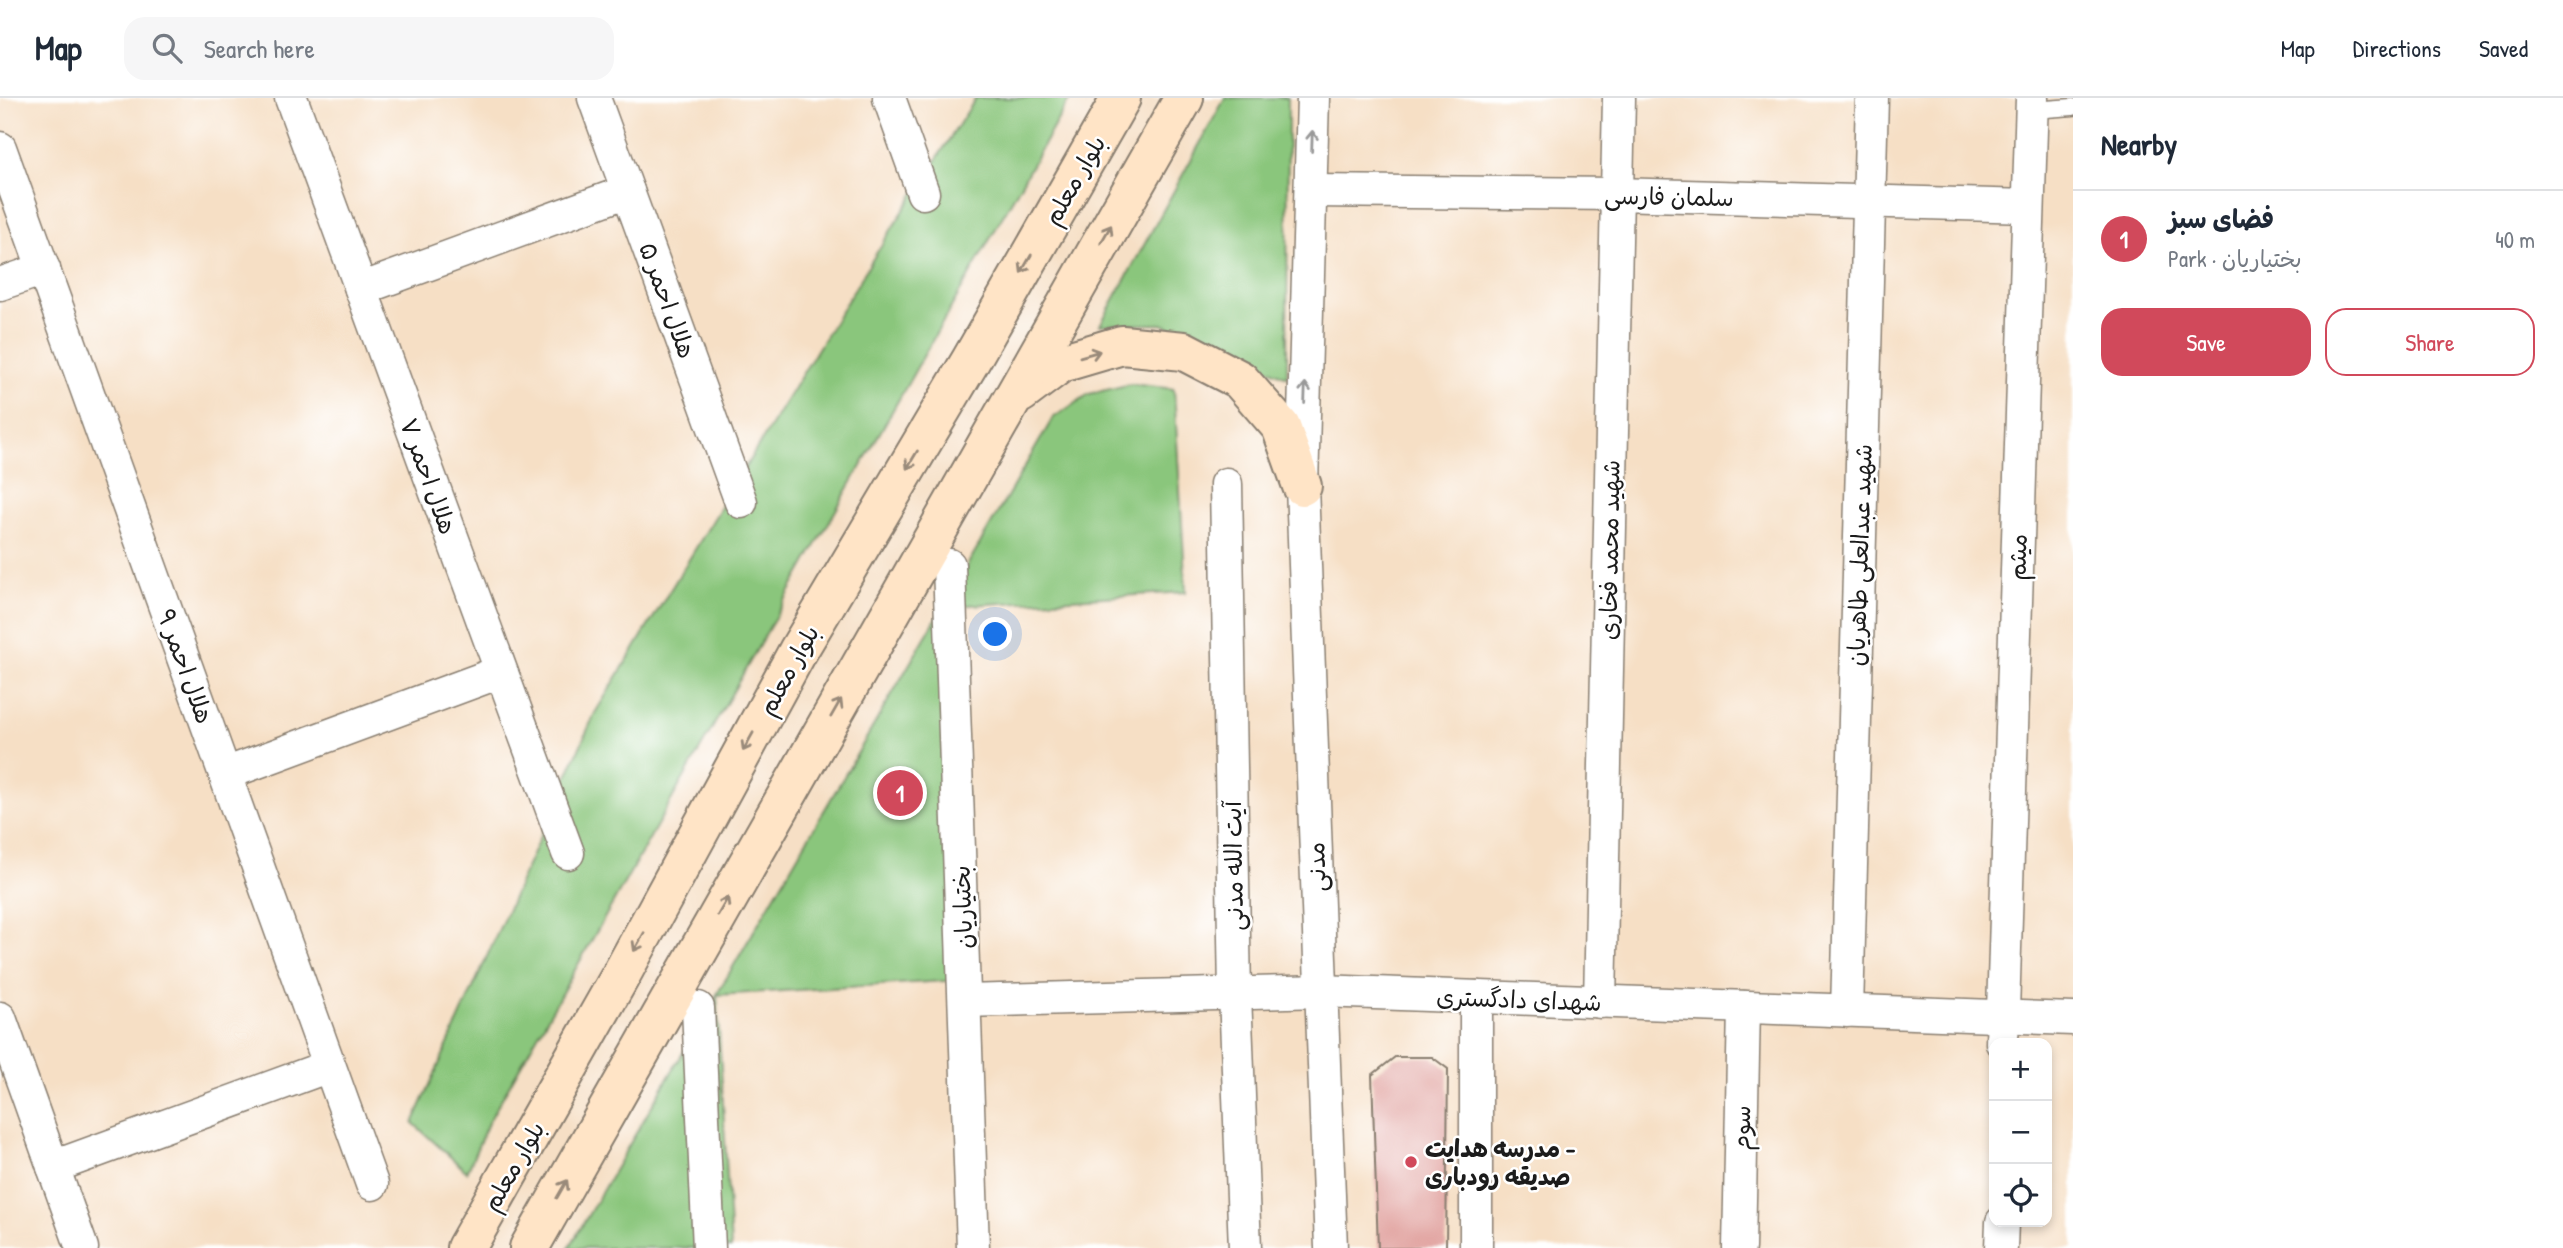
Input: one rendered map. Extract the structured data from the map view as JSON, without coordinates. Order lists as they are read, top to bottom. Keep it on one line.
{"streets":{"main road":["بلوار معلم"],"street":["سلمان فارسی","هلال احمر ۵","هلال احمر ۷","شهید محمد فخاری","شهید عبدالعلی طاهریان","میثم","هلال احمر ۹","آیت الله مدنی","مدنی","بختیاریان","شهدای دادگستری","سوم"]},"crossings":[["سلمان فارسی","شهید محمد فخاری"],["سلمان فارسی","شهید عبدالعلی طاهریان"],["سلمان فارسی","میثم"],["سلمان فارسی","مدنی"],["شهید محمد فخاری","شهدای دادگستری"],["شهید عبدالعلی طاهریان","شهدای دادگستری"],["میثم","شهدای دادگستری"],["آیت الله مدنی","شهدای دادگستری"],["مدنی","شهدای دادگستری"],["بختیاریان","شهدای دادگستری"],["شهدای دادگستری","سوم"]],"places":["مدرسه هدایت - صدیقه رودباری"],"page":{"header":"Map","search":"Search here","nav":["Map","Directions","Saved"],"heading":"Nearby","list":[{"mark":"1","name":"فضای سبز","note":"Park · بختیاریان","value":"40 m"}],"buttons":["Save","Share"],"pins":"1","map_buttons":["+","−"]}}
